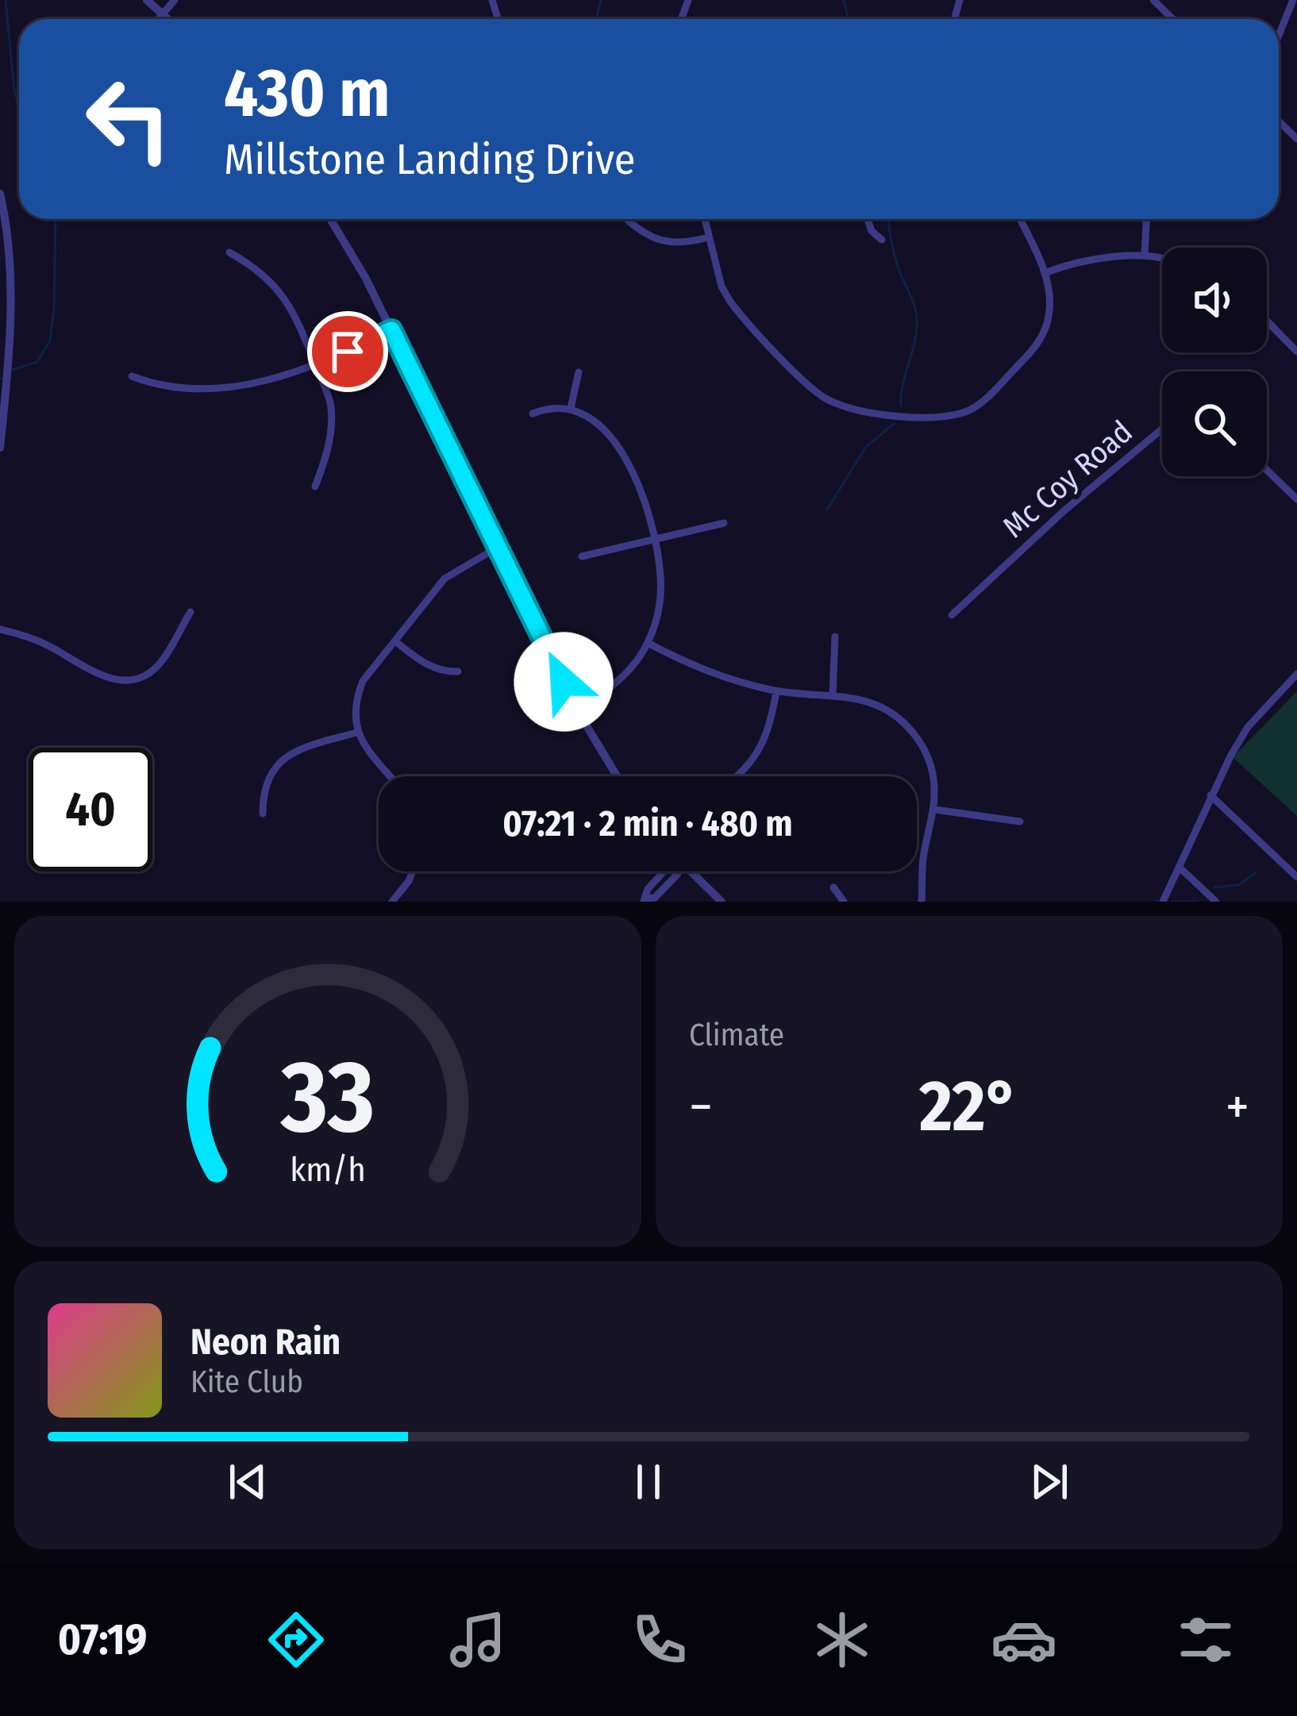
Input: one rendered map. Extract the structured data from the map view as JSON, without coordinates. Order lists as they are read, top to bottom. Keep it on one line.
{"streets":{"street":["Mc Coy Road"]},"page":{"turn":["430 m","Millstone Landing Drive"],"limit":"40","trip":"07:21 · 2 min · 480 m","tile":"Climate","heat":["−","22°","+"],"song":["Neon Rain","Kite Club"],"tabs":"07:19","gauge":["33","km/h"]}}
